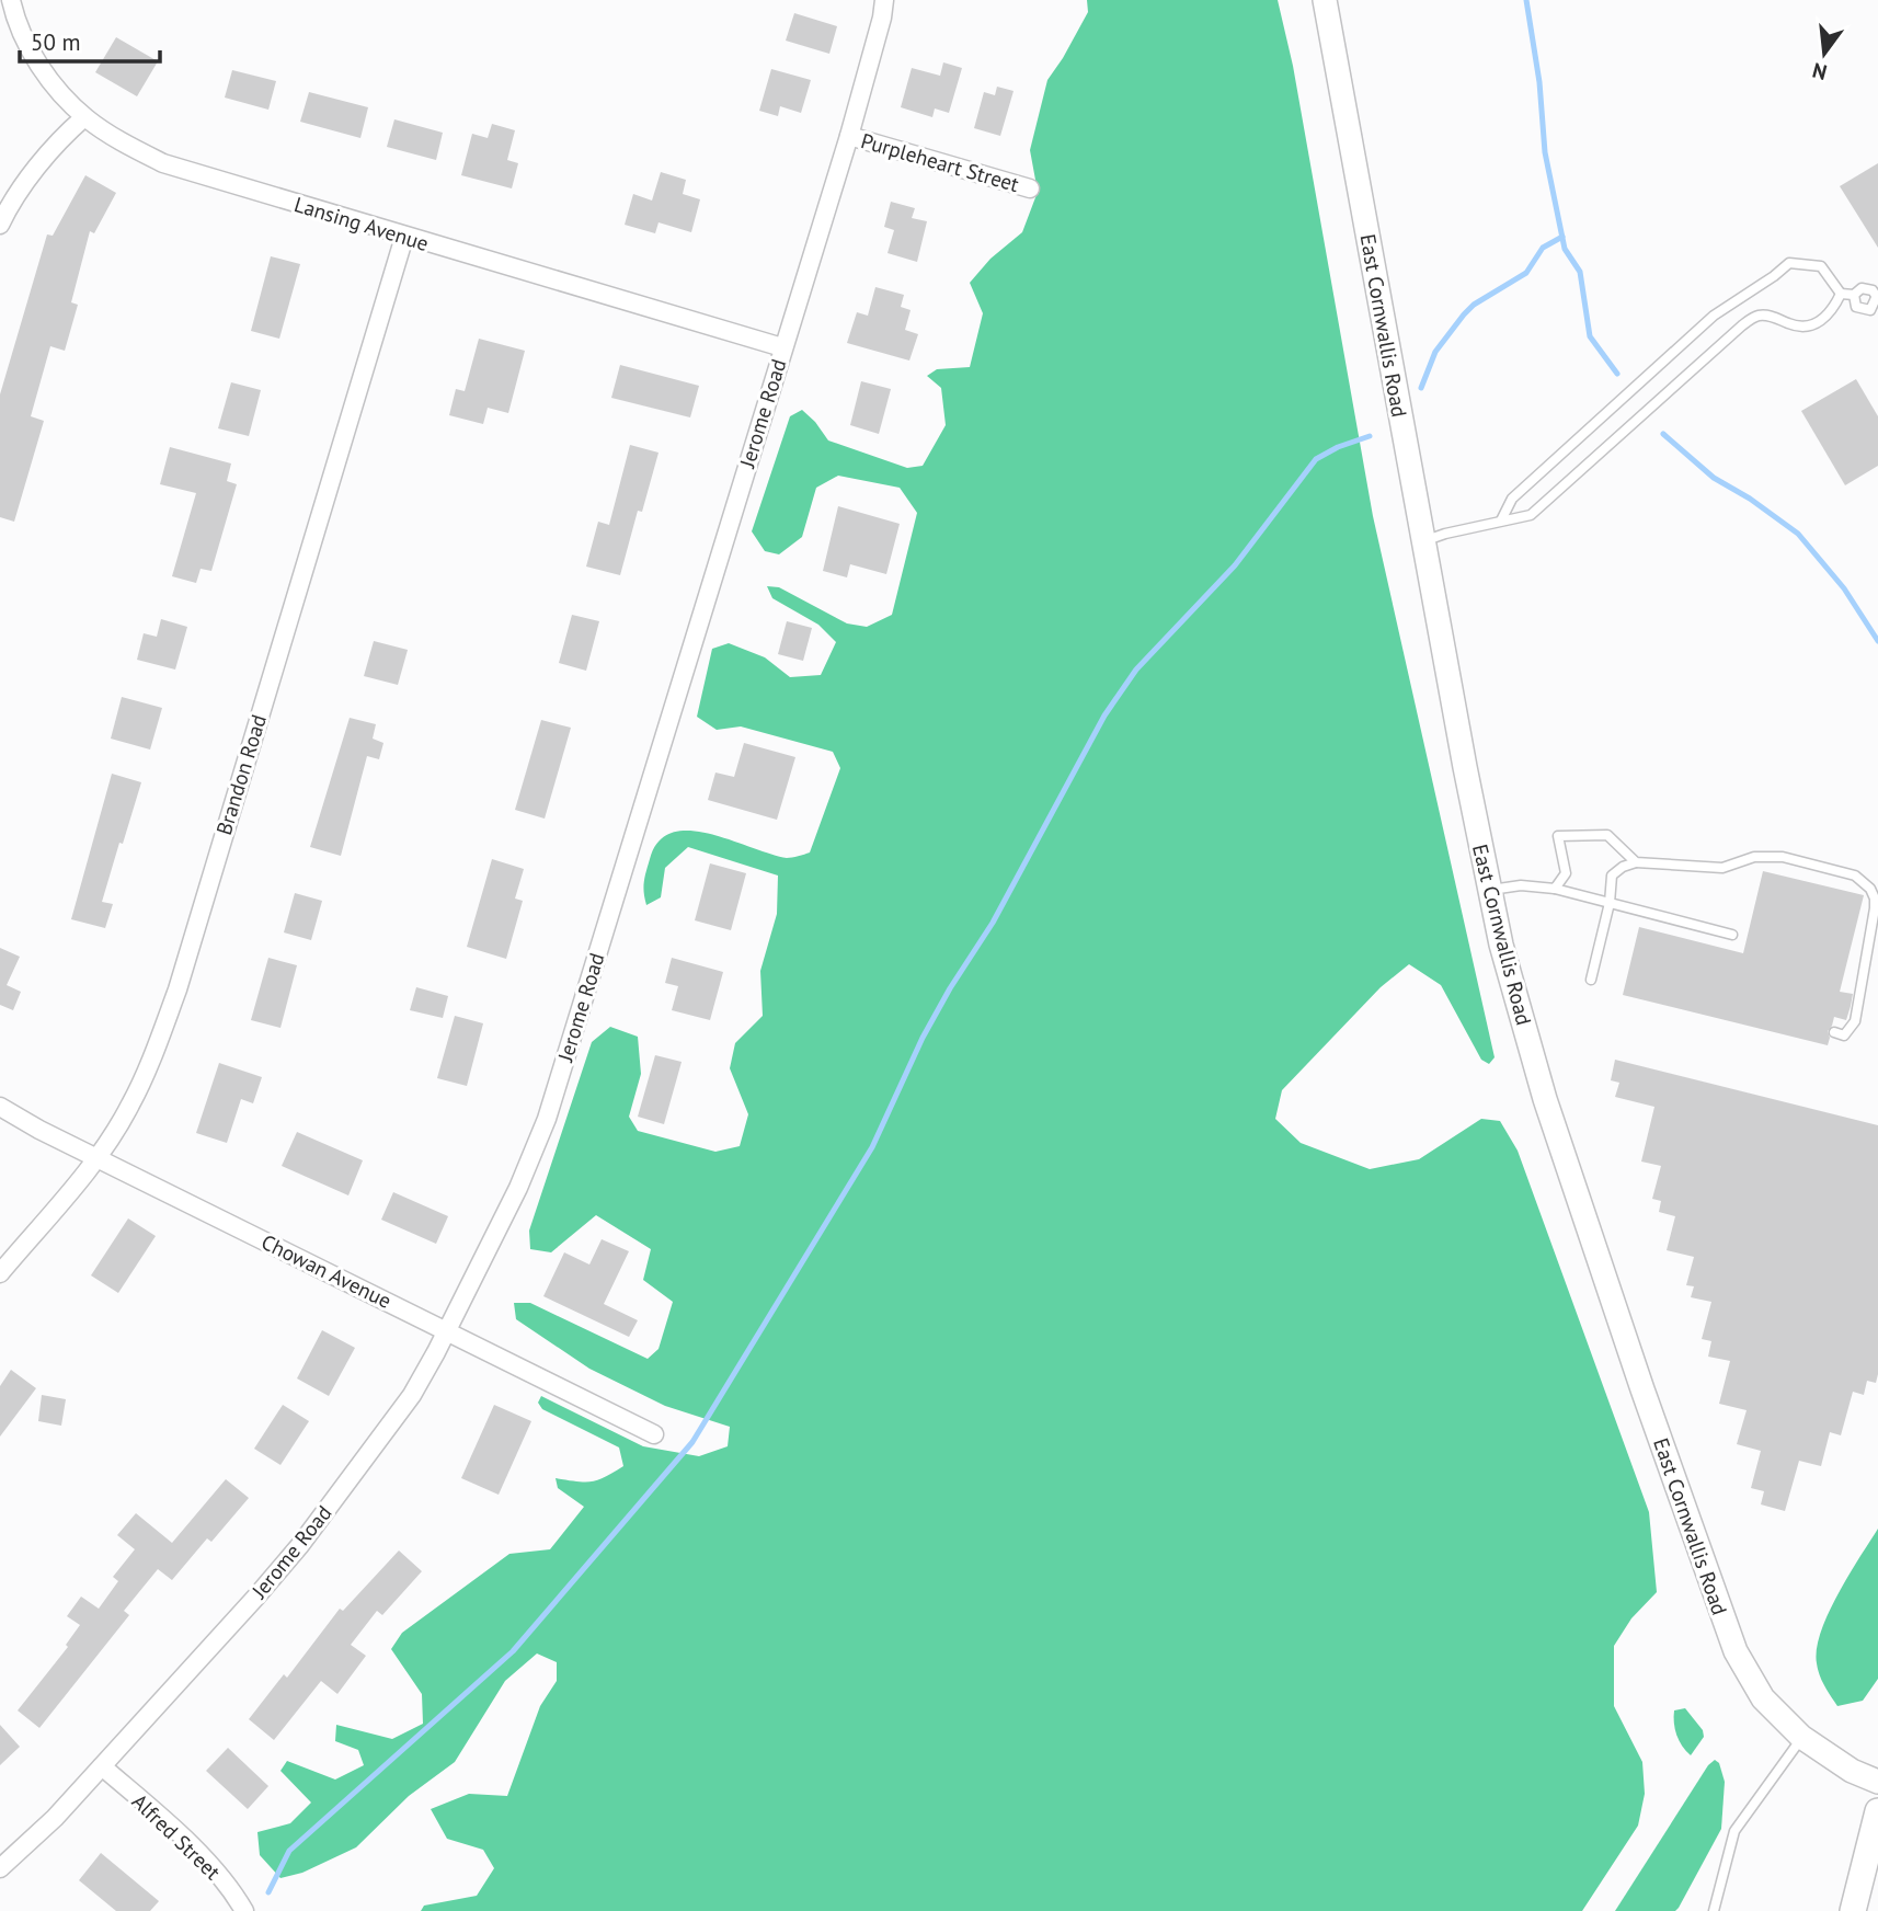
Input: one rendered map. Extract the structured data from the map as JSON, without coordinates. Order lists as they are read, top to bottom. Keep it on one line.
{"streets":{"street":["Purpleheart Street","Lansing Avenue","East Cornwallis Road","Jerome Road","Brandon Road","Chowan Avenue","Alfred Street"]},"crossings":[["Purpleheart Street","Jerome Road"],["Lansing Avenue","Jerome Road"],["Lansing Avenue","Brandon Road"],["Jerome Road","Chowan Avenue"],["Jerome Road","Alfred Street"],["Brandon Road","Chowan Avenue"]],"scale_bar":"50 m","north":"bottom"}
